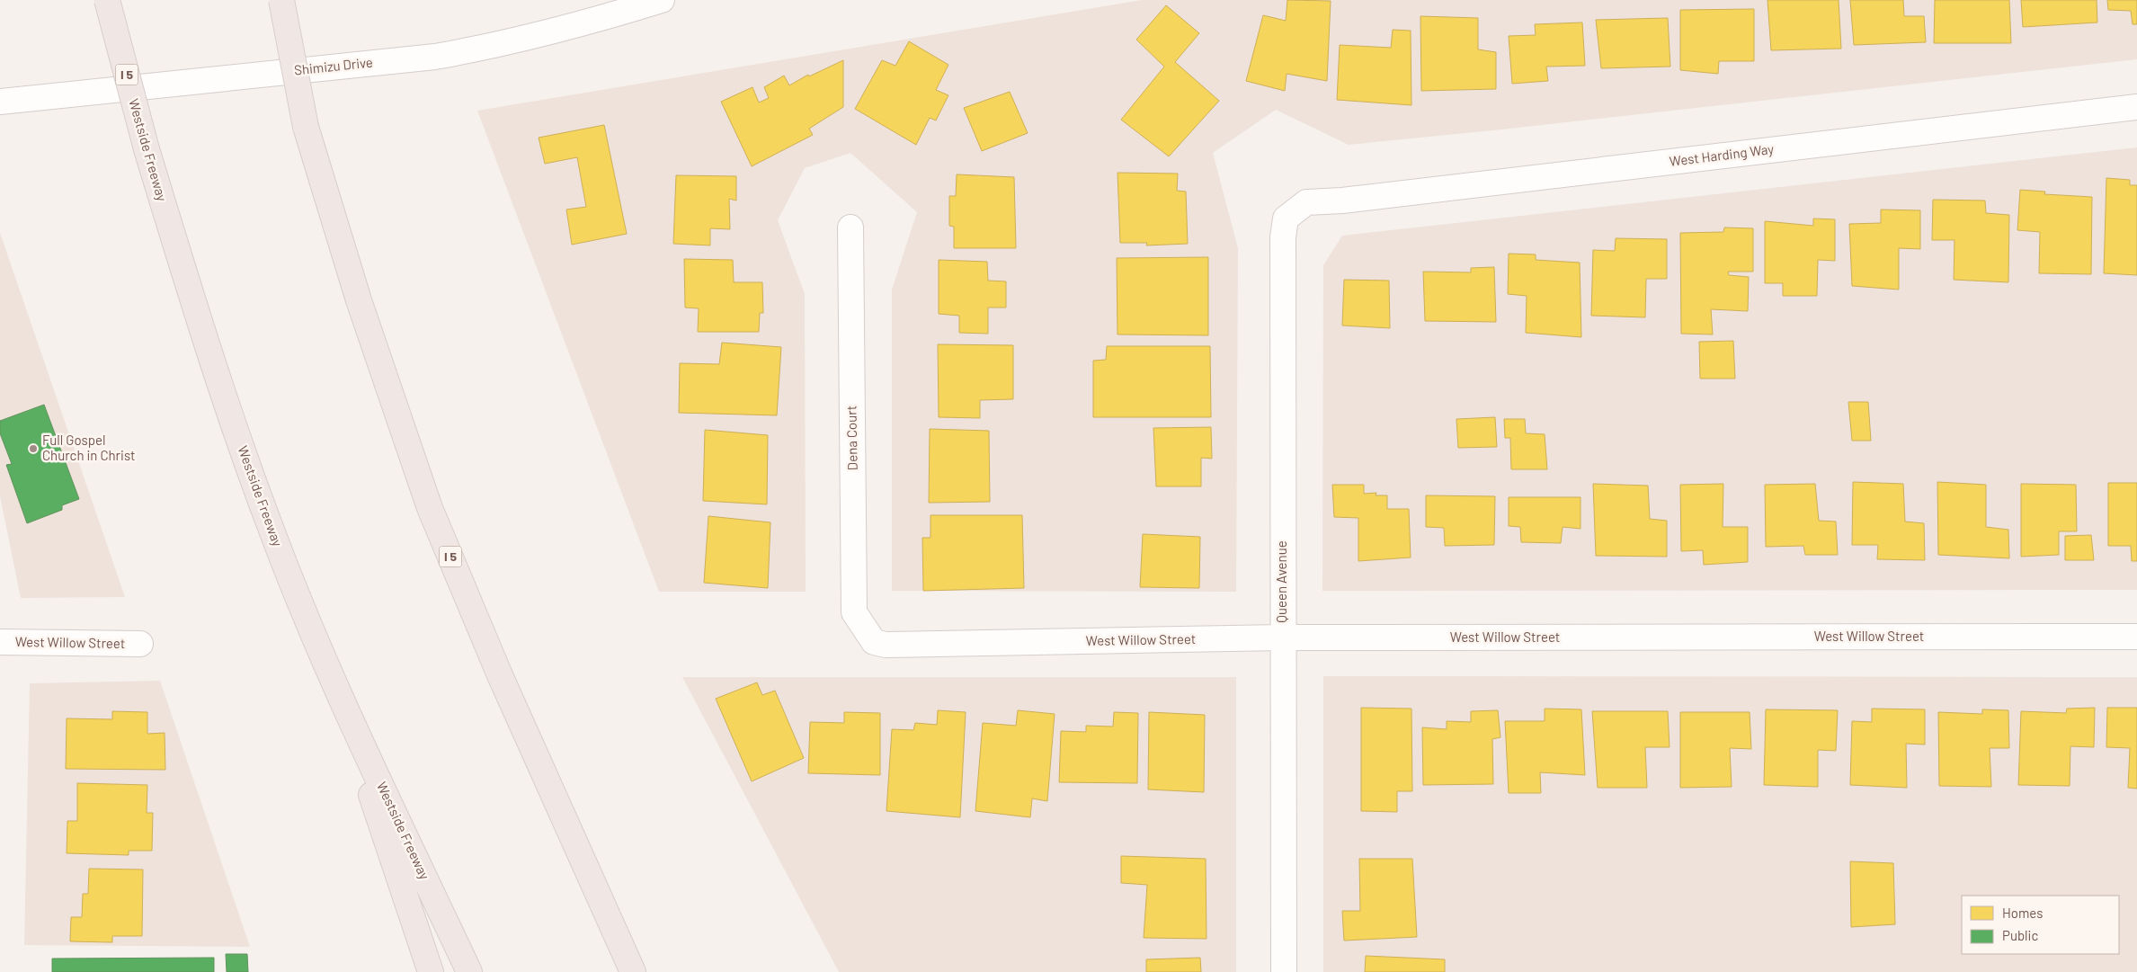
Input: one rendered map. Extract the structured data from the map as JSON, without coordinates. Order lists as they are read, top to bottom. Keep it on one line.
{"streets":{"highway":["I 5","Westside Freeway"],"street":["Shimizu Drive","West Harding Way","Dena Court","Queen Avenue","West Willow Street"]},"crossings":[["West Harding Way","Queen Avenue"],["Dena Court","West Willow Street"],["Queen Avenue","West Willow Street"]],"places":["Full Gospel Church in Christ"],"legend":["Homes","Public"]}
